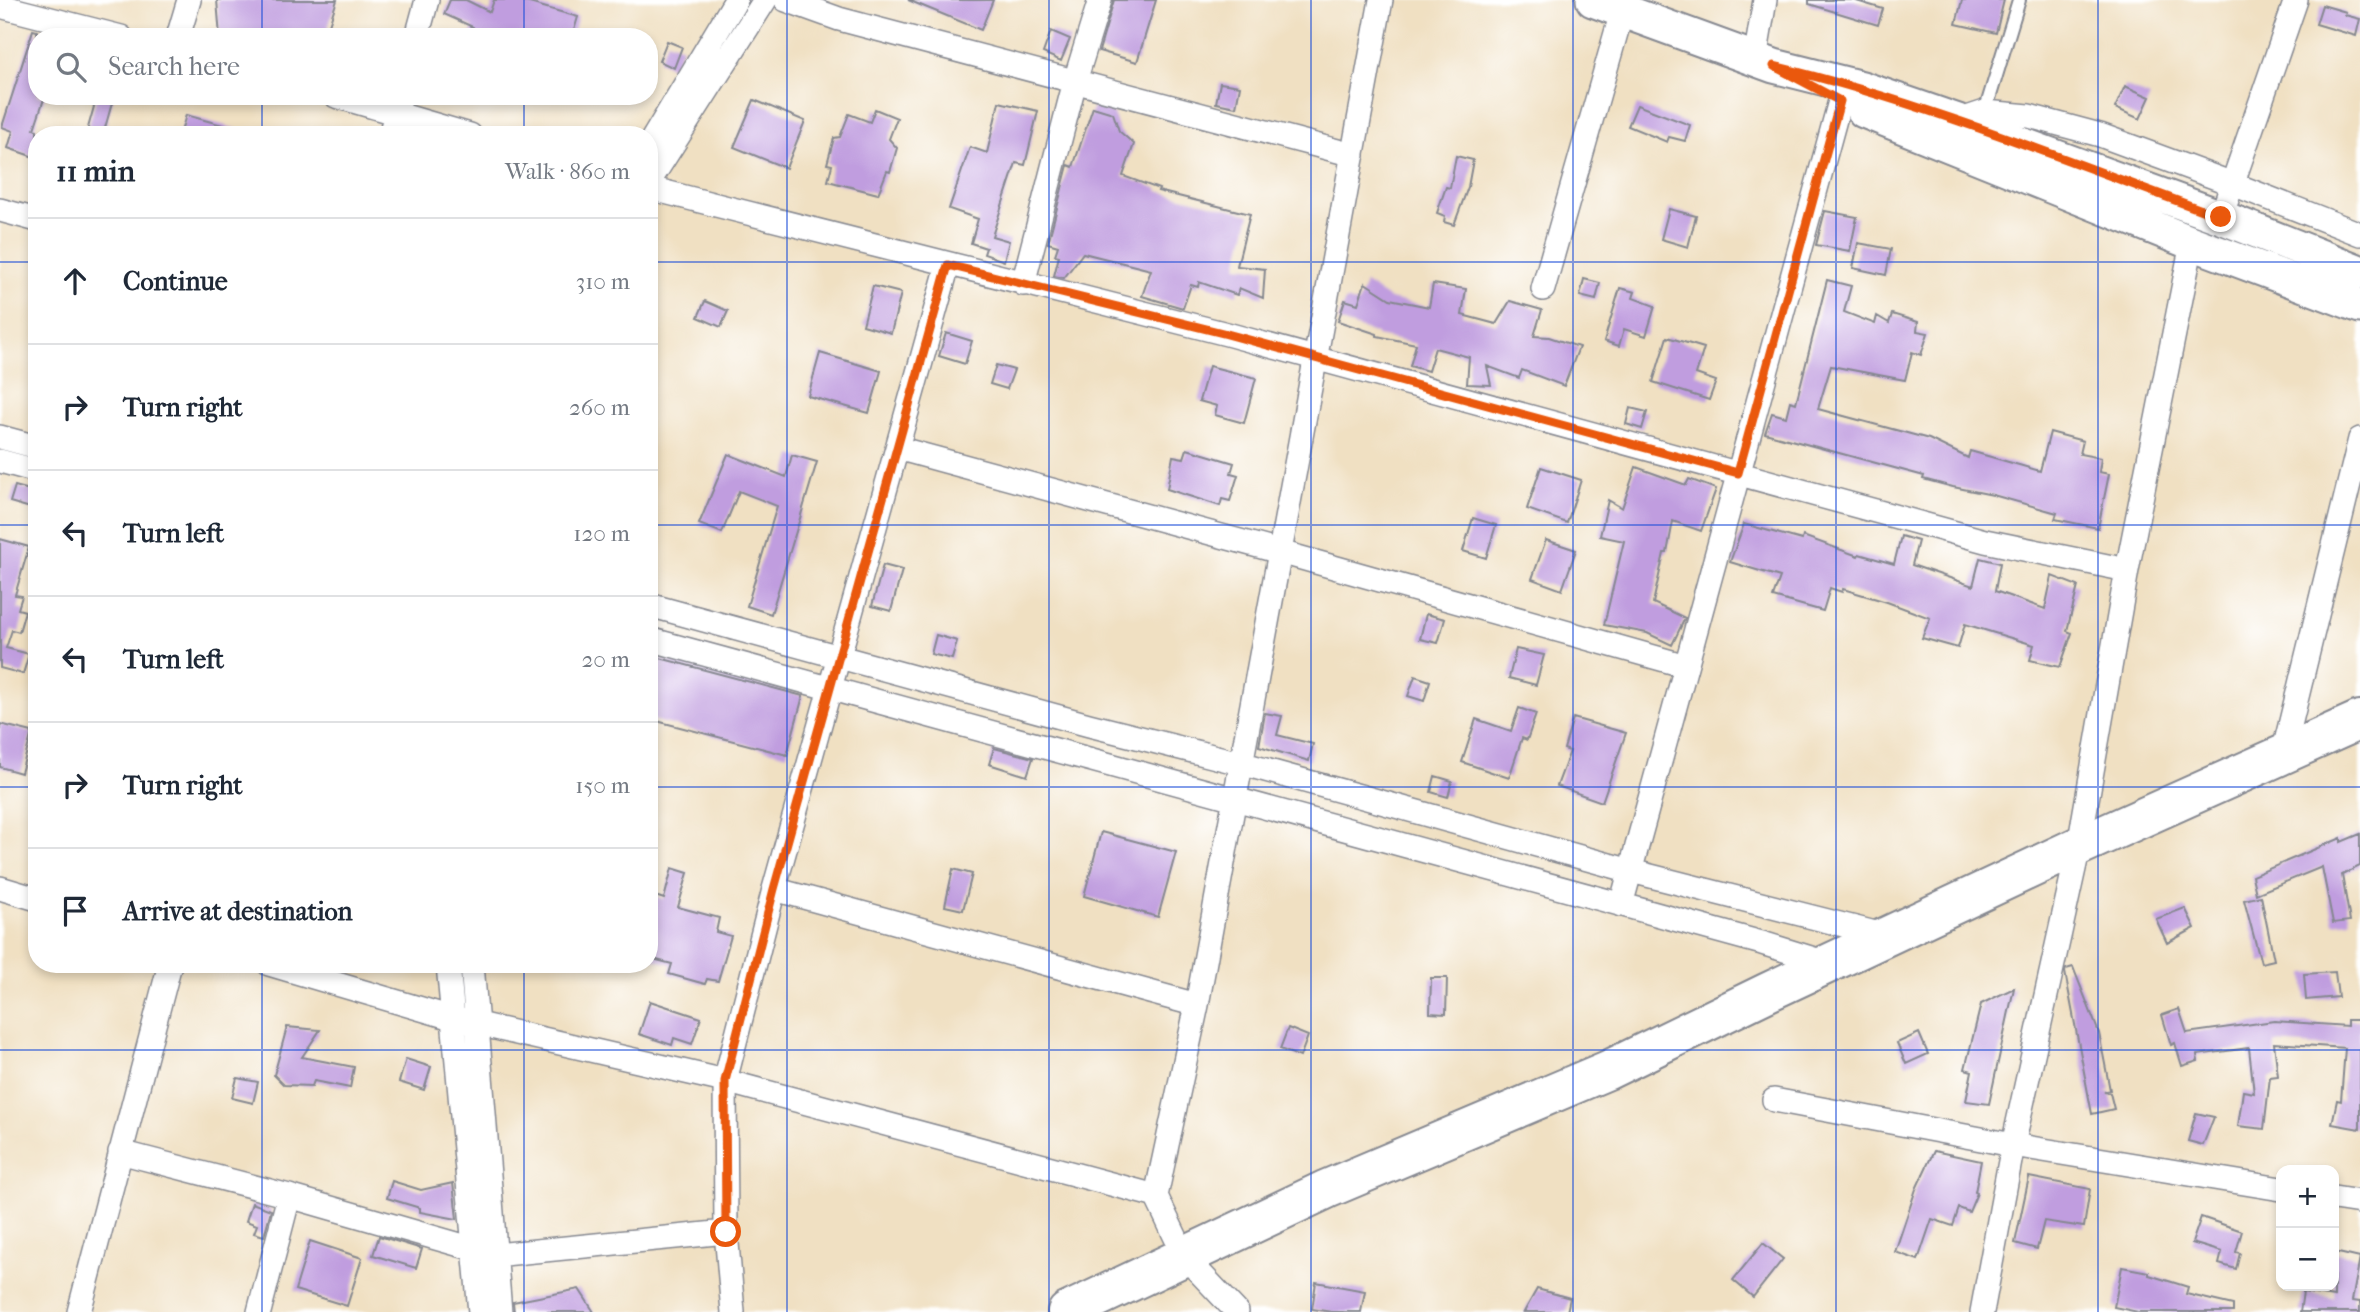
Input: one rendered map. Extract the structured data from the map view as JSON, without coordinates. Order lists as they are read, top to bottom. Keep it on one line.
{"page":{"search":"Search here","heading":["11 min","Walk · 860 m"],"list":[["Continue","310 m"],["Turn right","260 m"],["Turn left","120 m"],["Turn left","20 m"],["Turn right","150 m"],"Arrive at destination"],"map_buttons":["+","−"]}}
